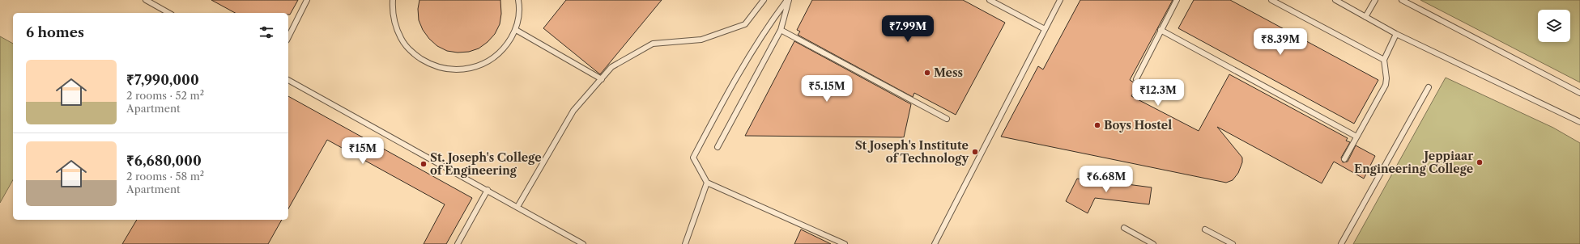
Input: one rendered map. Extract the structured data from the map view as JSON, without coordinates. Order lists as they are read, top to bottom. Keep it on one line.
{"places":["Mess","Boys Hostel","St Joseph's Institute of Technology","Jeppiaar Engineering College","St. Joseph's College of Engineering"],"page":{"heading":"6 homes","price":["₹7.99M","₹8.39M","₹5.15M","₹12.3M","₹15M","₹6.68M"],"list":[{"name":"₹7,990,000","note":"2 rooms · 52 m² · Apartment"},{"name":"₹6,680,000","note":"2 rooms · 58 m² · Apartment"}]}}
